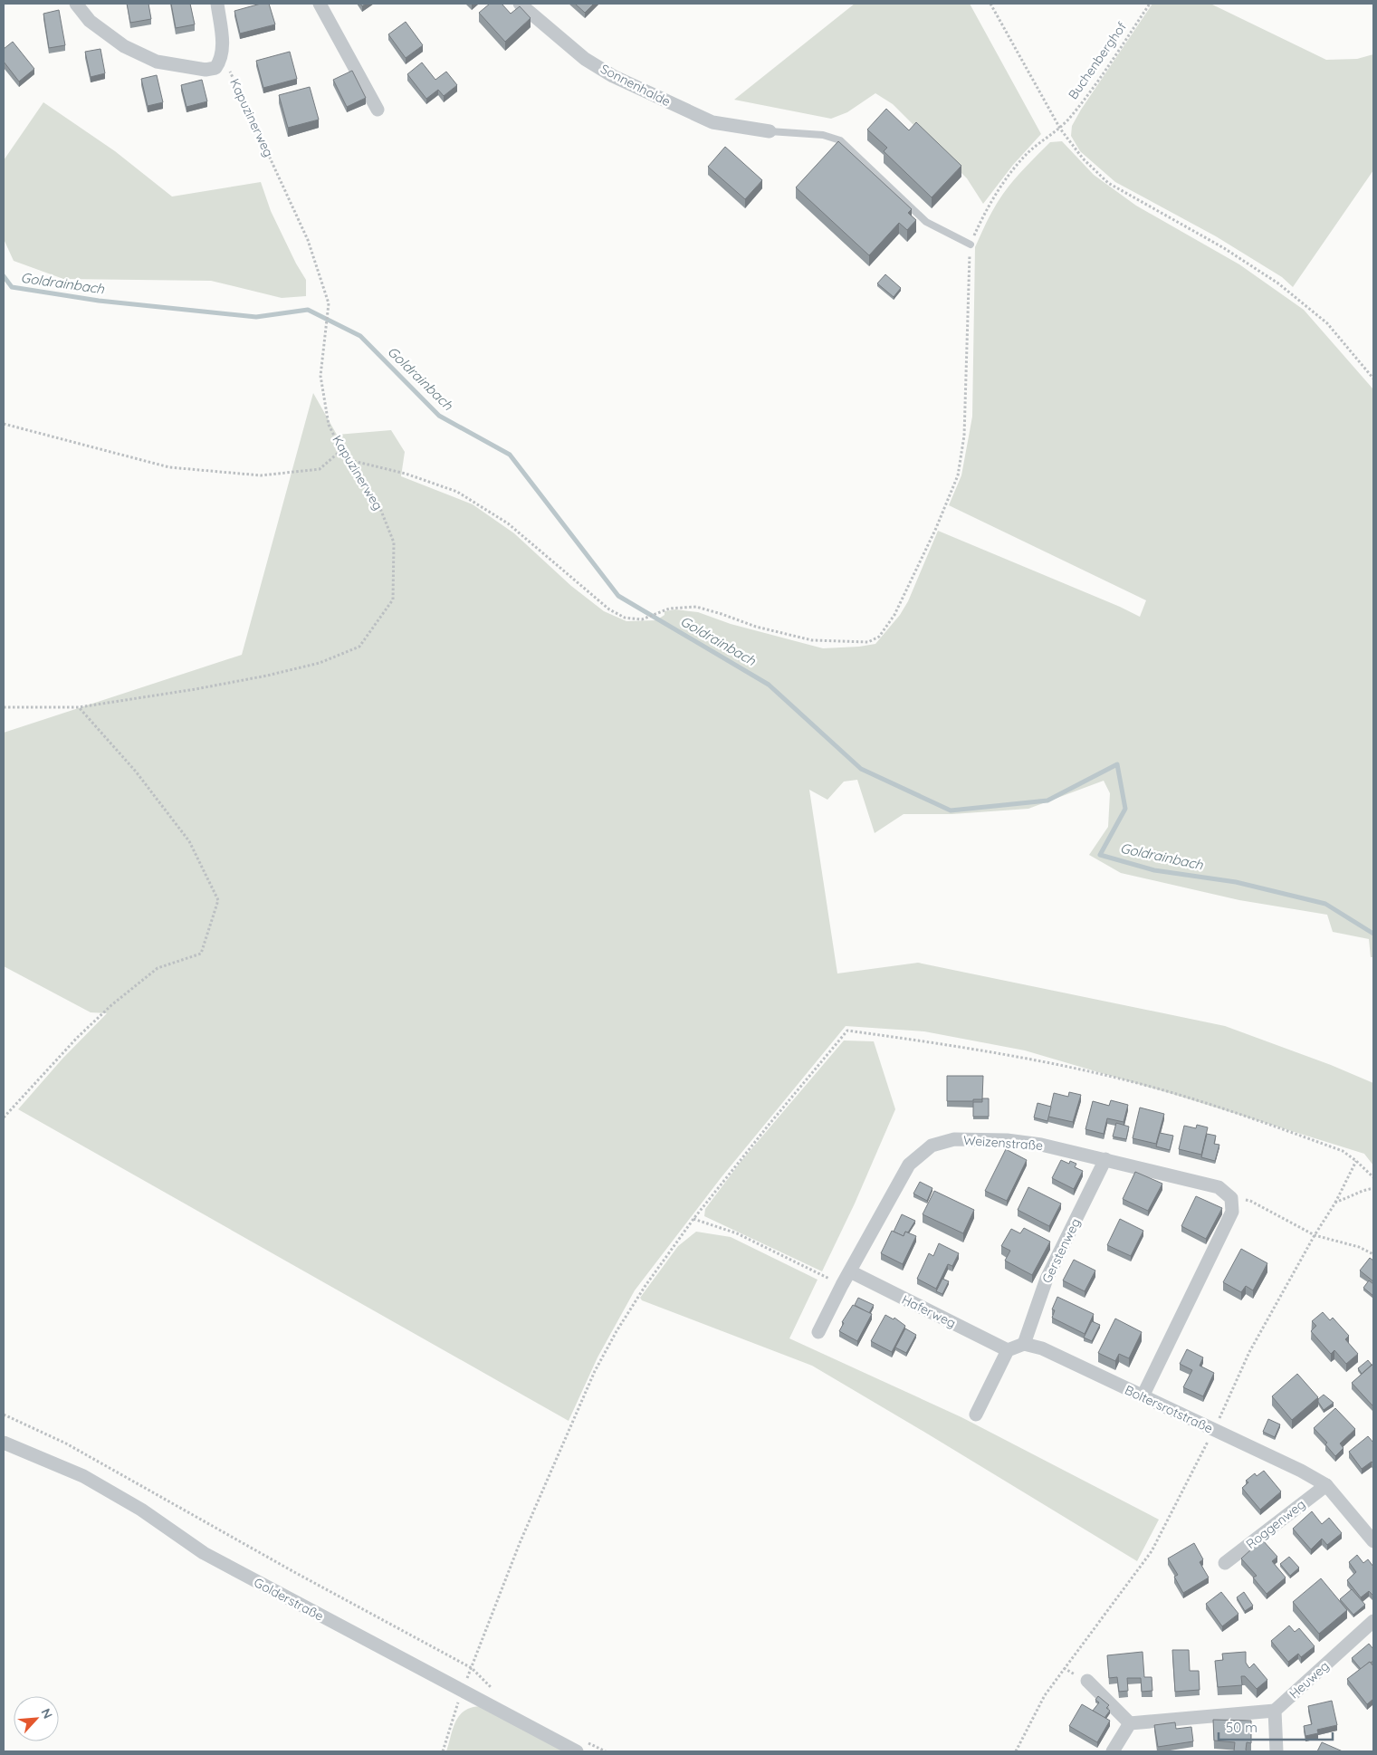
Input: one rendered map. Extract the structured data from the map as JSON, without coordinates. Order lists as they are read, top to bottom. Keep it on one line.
{"streets":{"street":["Sonnenhalde","Weizenstraße","Gerstenweg","Haferweg","Boltersrotstraße","Roggenweg","Golderstraße","Heuweg"],"path":["Buchenberghof","Kapuzinerweg"]},"crossings":[["Buchenberghof","Kapuzinerweg"],["Weizenstraße","Gerstenweg"],["Weizenstraße","Haferweg"],["Gerstenweg","Boltersrotstraße"],["Boltersrotstraße","Roggenweg"]],"water":["Goldrainbach"],"scale_bar":"50 m","north":"top right"}
